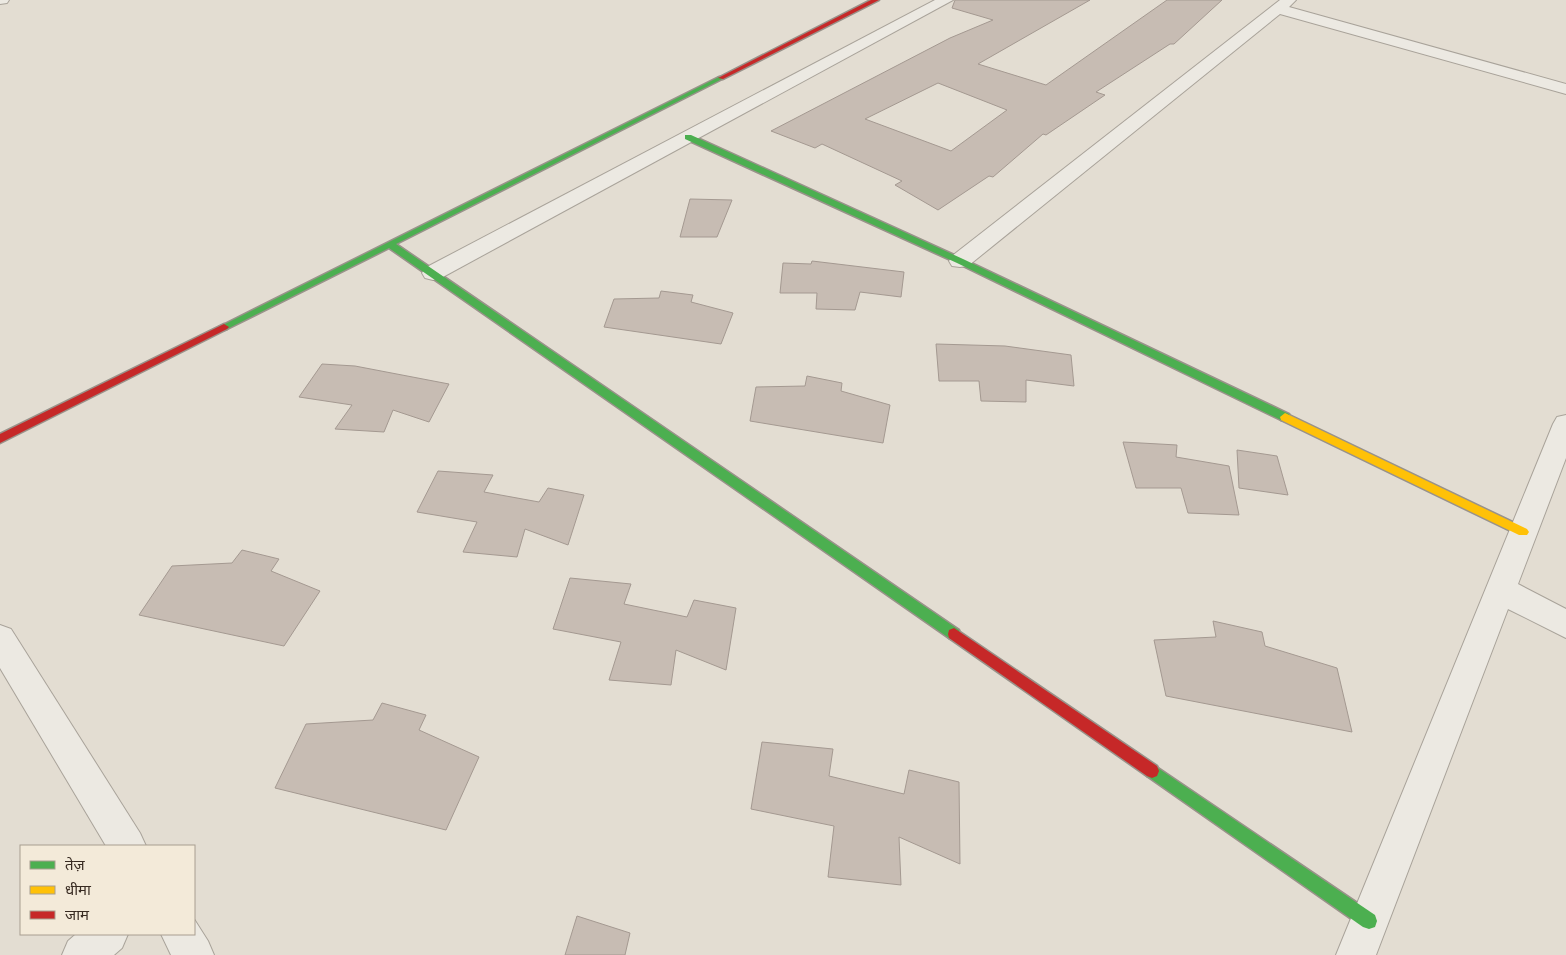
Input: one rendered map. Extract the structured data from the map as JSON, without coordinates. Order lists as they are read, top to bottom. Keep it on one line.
{"legend":["तेज़","धीमा","जाम"]}
